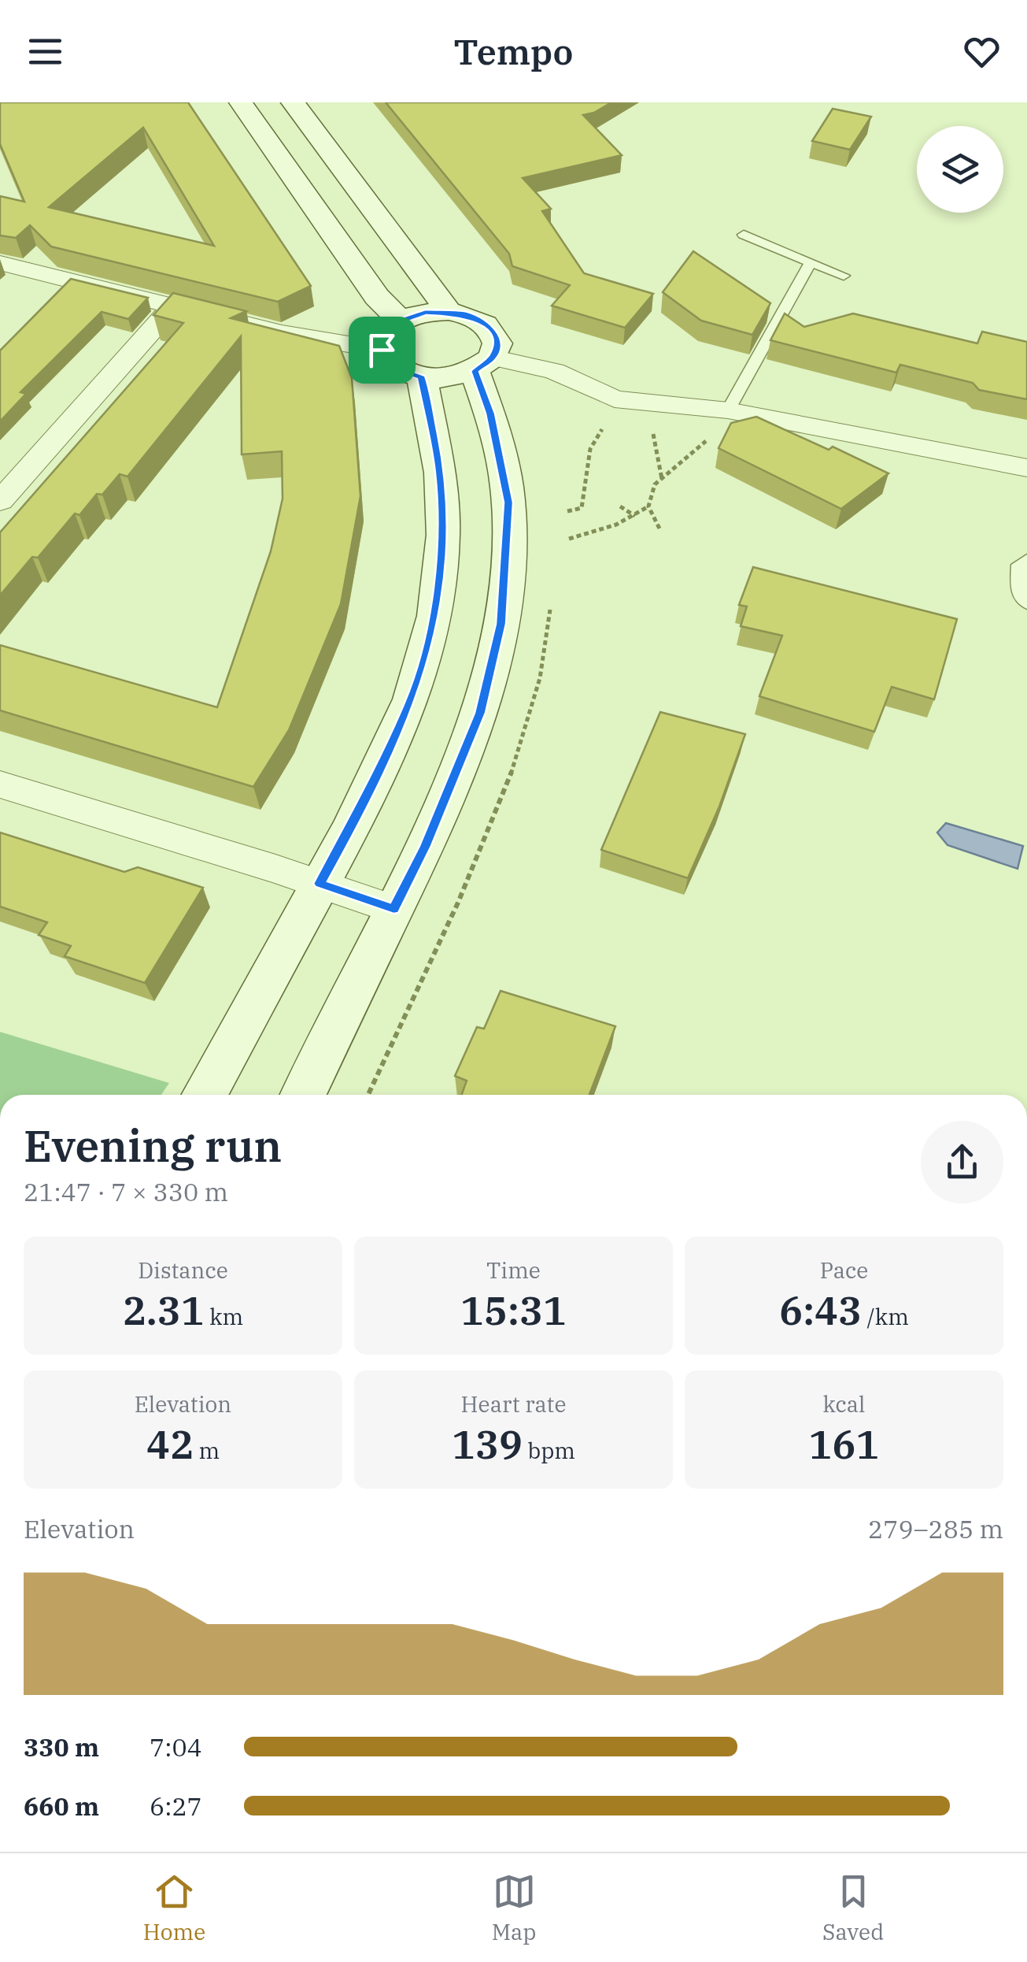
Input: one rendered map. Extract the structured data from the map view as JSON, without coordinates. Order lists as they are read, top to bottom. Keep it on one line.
{"page":{"header":"Tempo","heading":["Evening run","21:47 · 7 × 330 m"],"stats":[["Distance","2.31 km"],["Time","15:31"],["Pace","6:43 /km"],["Elevation","42 m"],["Heart rate","139 bpm"],["kcal","161"]],"chart":["Elevation","279–285 m"],"list":[{"name":"330 m","note":"7:04"},{"name":"660 m","note":"6:27"}],"tabs":["Home","Map","Saved"]}}
